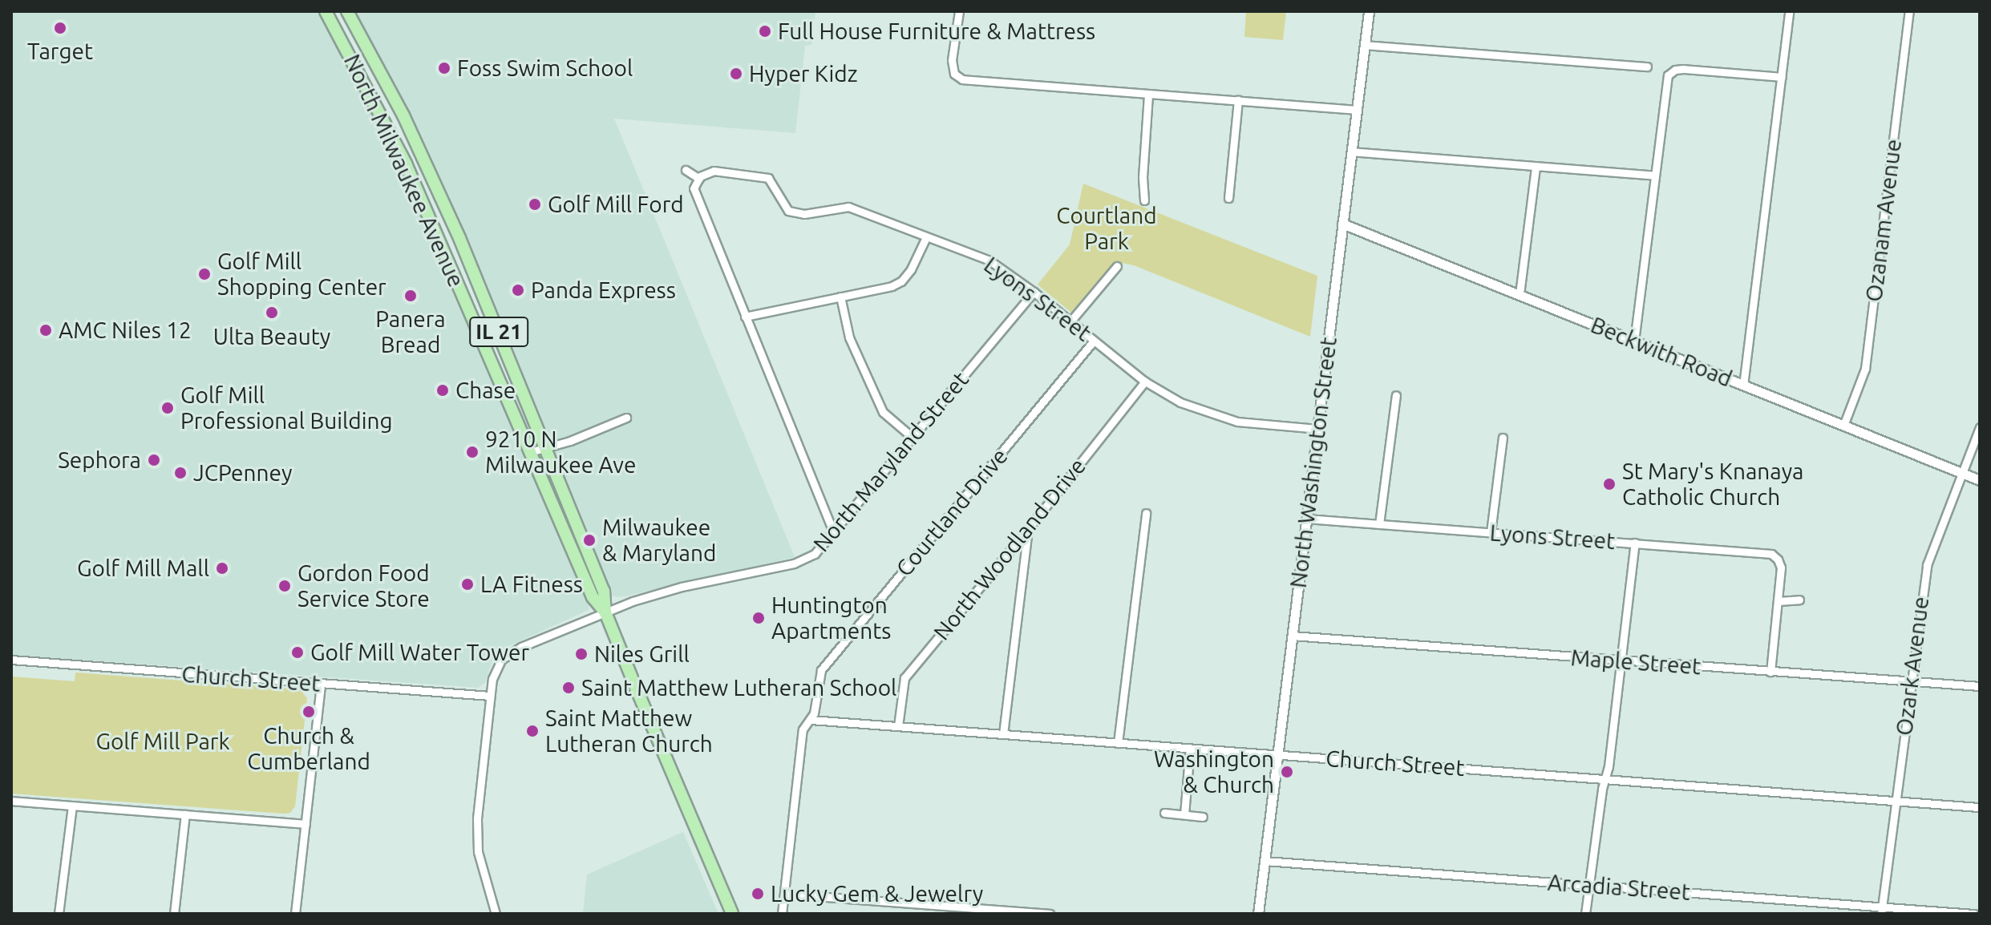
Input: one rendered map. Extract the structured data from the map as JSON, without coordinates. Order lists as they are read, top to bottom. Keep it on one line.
{"streets":{"main road":["North Milwaukee Avenue","IL 21"],"street":["Ozanam Avenue","Lyons Street","Beckwith Road","North Maryland Street","North Washington Street","Courtland Drive","North Woodland Drive","Maple Street","Ozark Avenue","Church Street","Arcadia Street"]},"crossings":[["North Milwaukee Avenue","North Maryland Street"],["Ozanam Avenue","Beckwith Road"],["Lyons Street","North Maryland Street"],["Lyons Street","North Washington Street"],["Lyons Street","Courtland Drive"],["Lyons Street","North Woodland Drive"],["Beckwith Road","North Washington Street"],["Beckwith Road","Ozark Avenue"],["North Maryland Street","Church Street"],["North Washington Street","Maple Street"],["North Washington Street","Church Street"],["North Washington Street","Arcadia Street"],["Courtland Drive","Church Street"],["North Woodland Drive","Church Street"],["Maple Street","Ozark Avenue"],["Ozark Avenue","Church Street"],["Ozark Avenue","Arcadia Street"]],"parks":["Courtland Park","Golf Mill Park"],"places":["Target","Full House Furniture & Mattress","Foss Swim School","Hyper Kidz","Golf Mill Ford","Golf Mill Shopping Center","Panda Express","Panera Bread","Ulta Beauty","AMC Niles 12","Chase","Golf Mill Professional Building","9210 N Milwaukee Ave","Sephora","JCPenney","St Mary's Knanaya Catholic Church","Milwaukee & Maryland","Golf Mill Mall","LA Fitness","Gordon Food Service Store","Huntington Apartments","Golf Mill Water Tower","Niles Grill","Saint Matthew Lutheran School","Church & Cumberland","Saint Matthew Lutheran Church","Washington & Church","Lucky Gem & Jewelry"]}
